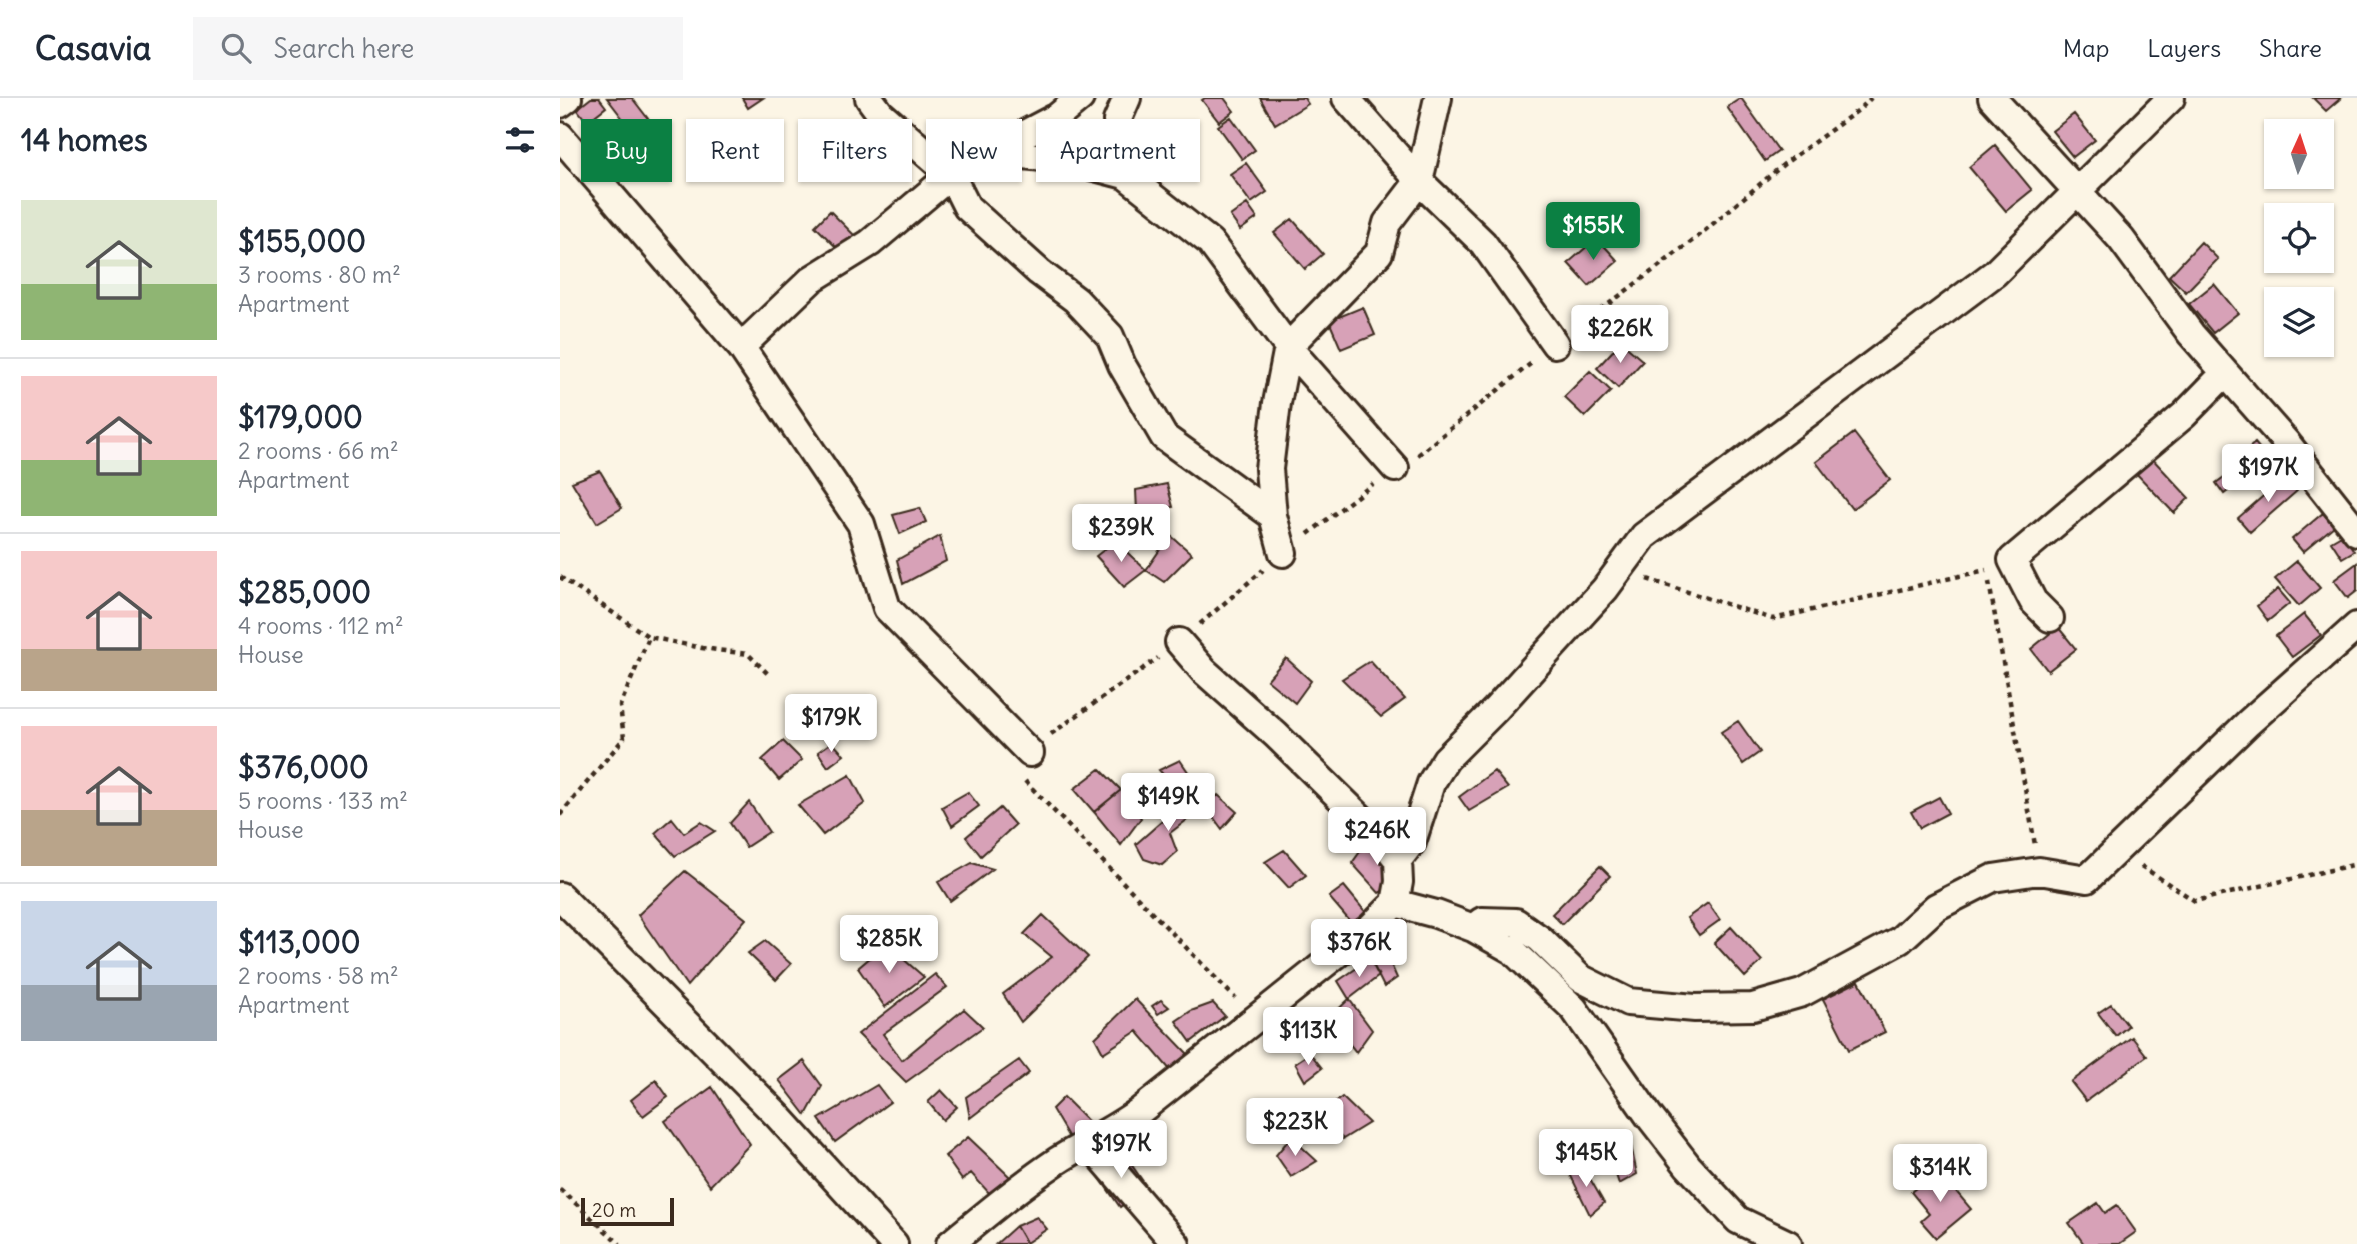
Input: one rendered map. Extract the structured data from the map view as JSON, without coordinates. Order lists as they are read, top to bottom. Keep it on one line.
{"scale_bar":"20 m","north":"top","page":{"header":"Casavia","search":"Search here","nav":["Map","Layers","Share"],"heading":"14 homes","chip":["Buy","Rent","Filters","New","Apartment"],"list":[{"name":"$155,000","note":"3 rooms · 80 m² · Apartment"},{"name":"$179,000","note":"2 rooms · 66 m² · Apartment"},{"name":"$285,000","note":"4 rooms · 112 m² · House"},{"name":"$376,000","note":"5 rooms · 133 m² · House"},{"name":"$113,000","note":"2 rooms · 58 m² · Apartment"}],"price":["$155K","$226K","$197K","$239K","$179K","$149K","$246K","$285K","$376K","$113K","$223K","$197K","$145K","$314K"],"scale":"20 m"}}
